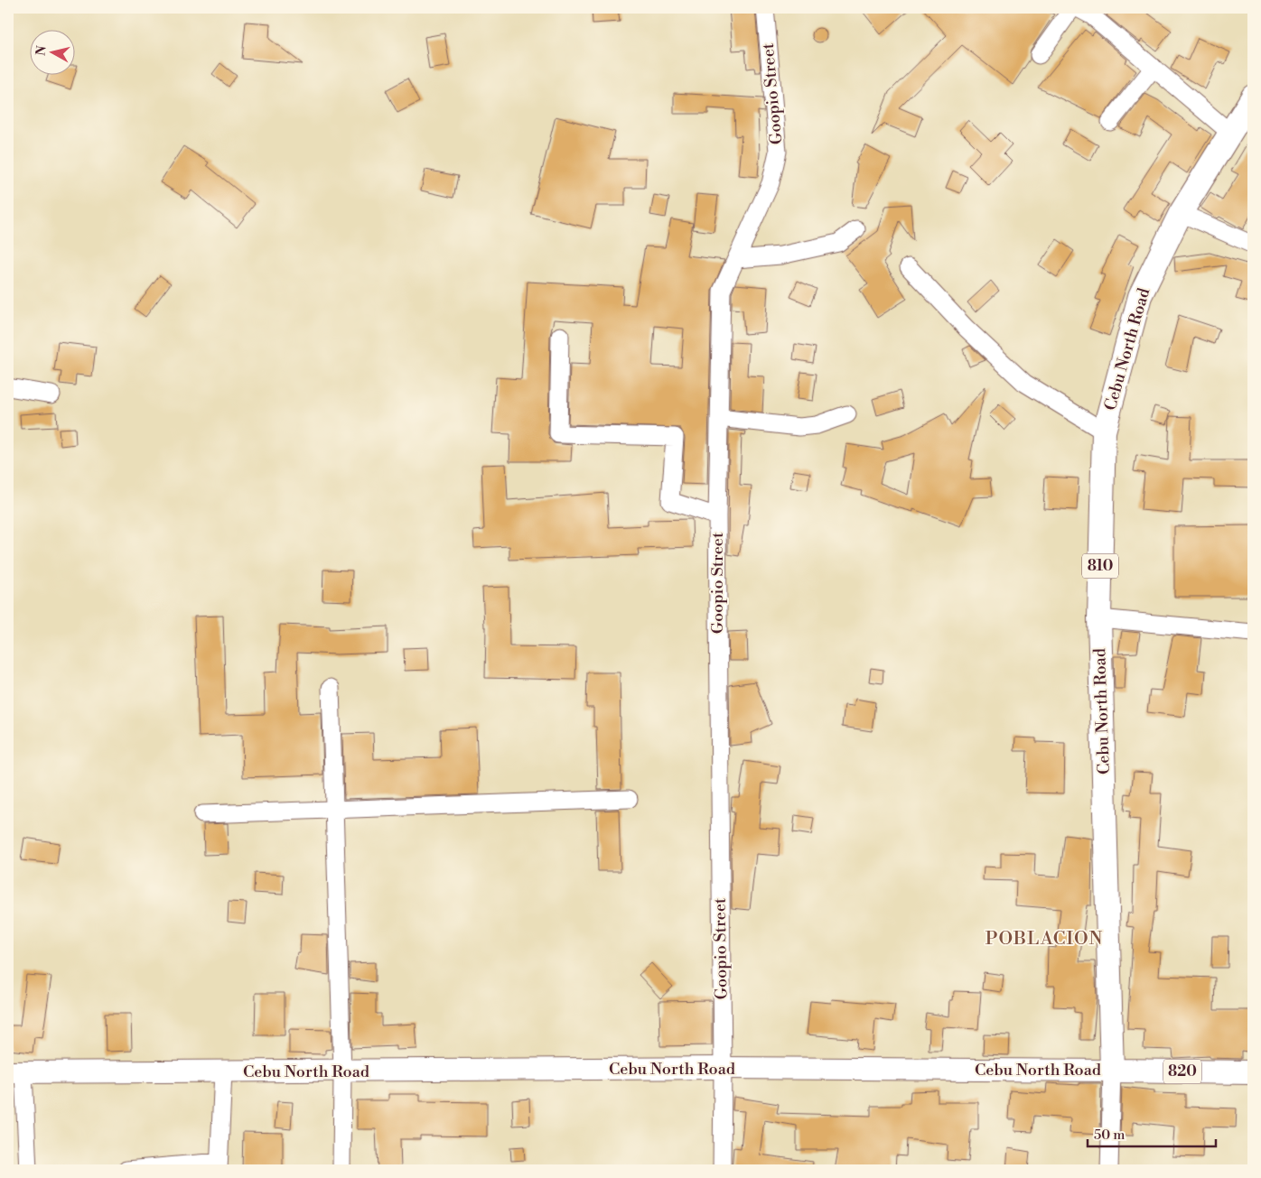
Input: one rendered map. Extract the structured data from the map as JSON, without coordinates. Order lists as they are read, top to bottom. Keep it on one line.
{"streets":{"highway":["Cebu North Road","810","820"],"street":["Goopio Street"]},"crossings":[["Goopio Street","Cebu North Road"],["Cebu North Road","820"]],"districts":["POBLACION"],"scale_bar":"50 m","north":"left"}
